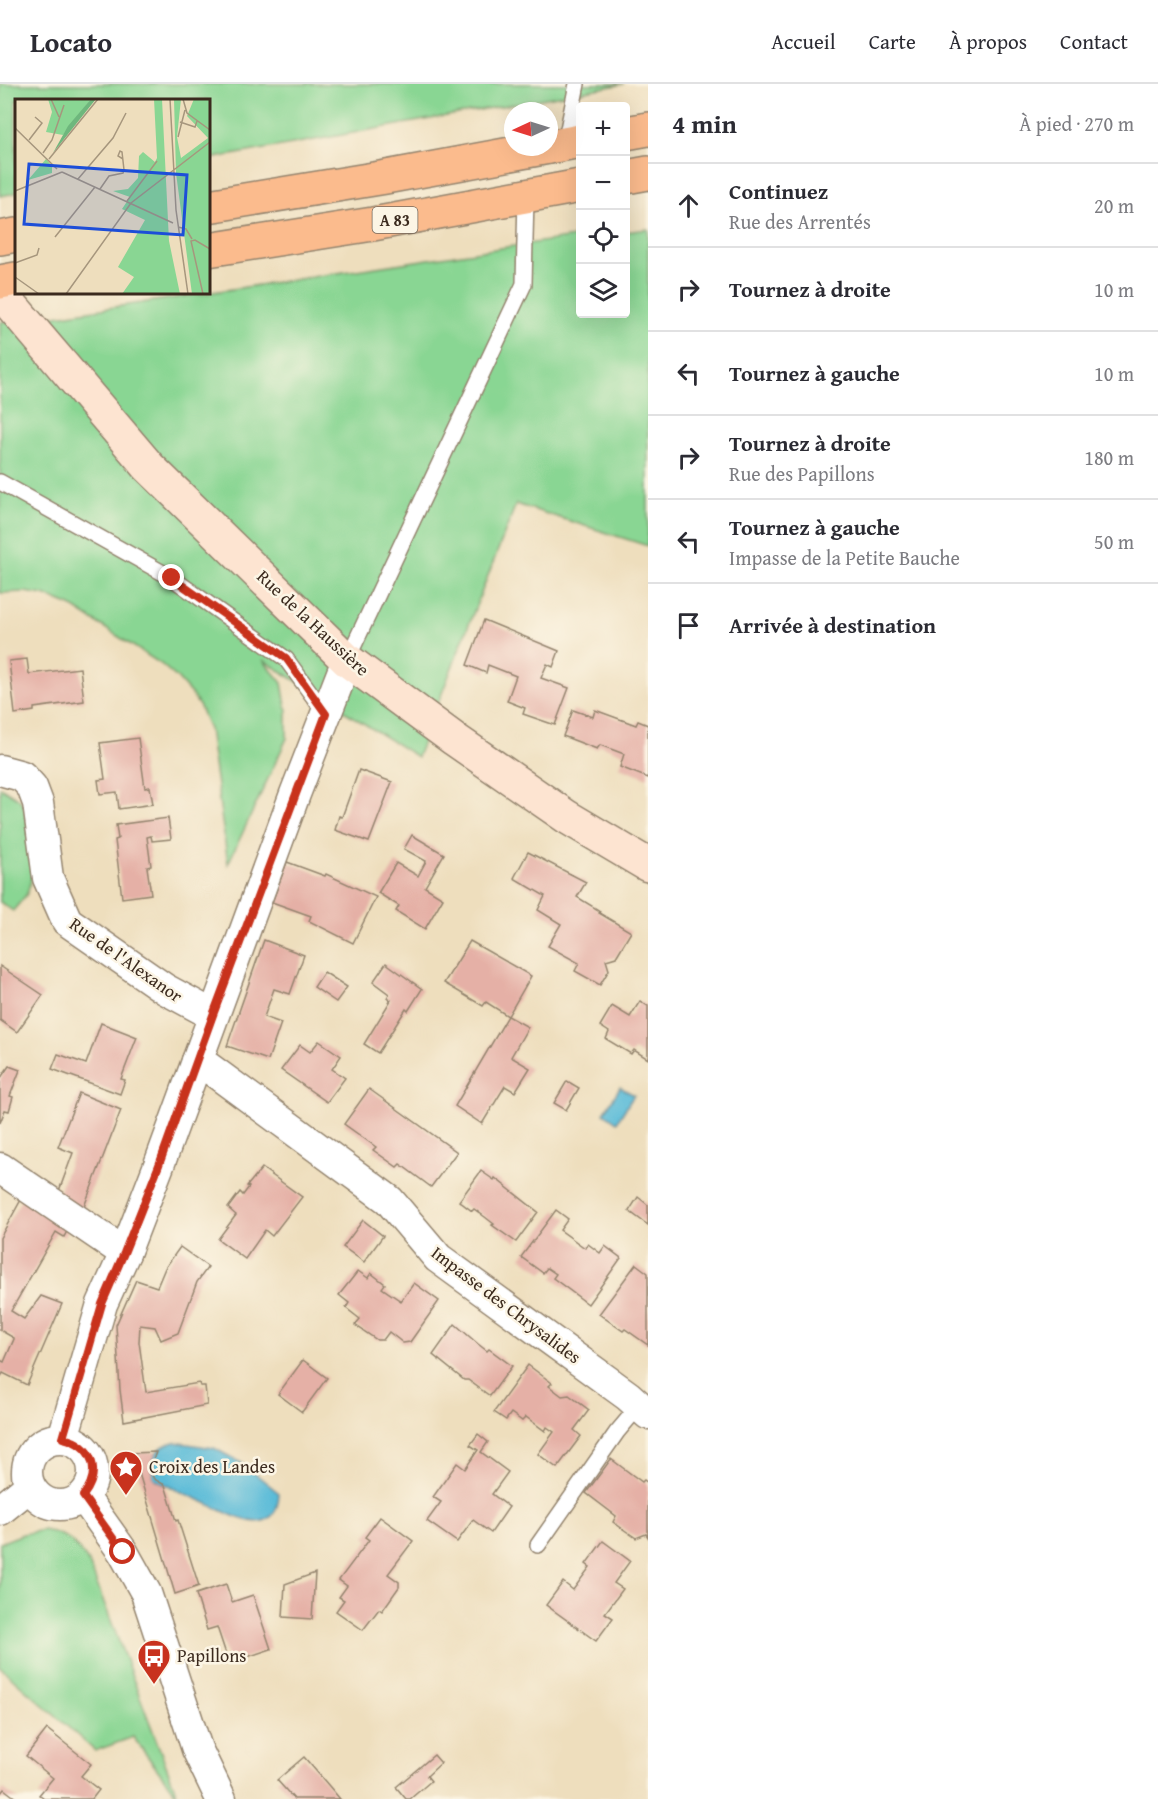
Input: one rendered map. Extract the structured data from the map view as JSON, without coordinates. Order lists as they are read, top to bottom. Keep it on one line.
{"streets":{"highway":["A 83"],"main road":["Rue de la Haussière"],"street":["Rue de l'Alexanor","Impasse des Chrysalides"]},"places":{"place":["Croix des Landes"],"bus stop":["Papillons"]},"north":"left","page":{"header":"Locato","nav":["Accueil","Carte","À propos","Contact"],"heading":["4 min","À pied · 270 m"],"map_buttons":["+","−"],"list":[["Continuez","Rue des Arrentés","20 m"],["Tournez à droite","10 m"],["Tournez à gauche","10 m"],["Tournez à droite","Rue des Papillons","180 m"],["Tournez à gauche","Impasse de la Petite Bauche","50 m"],"Arrivée à destination"]}}
